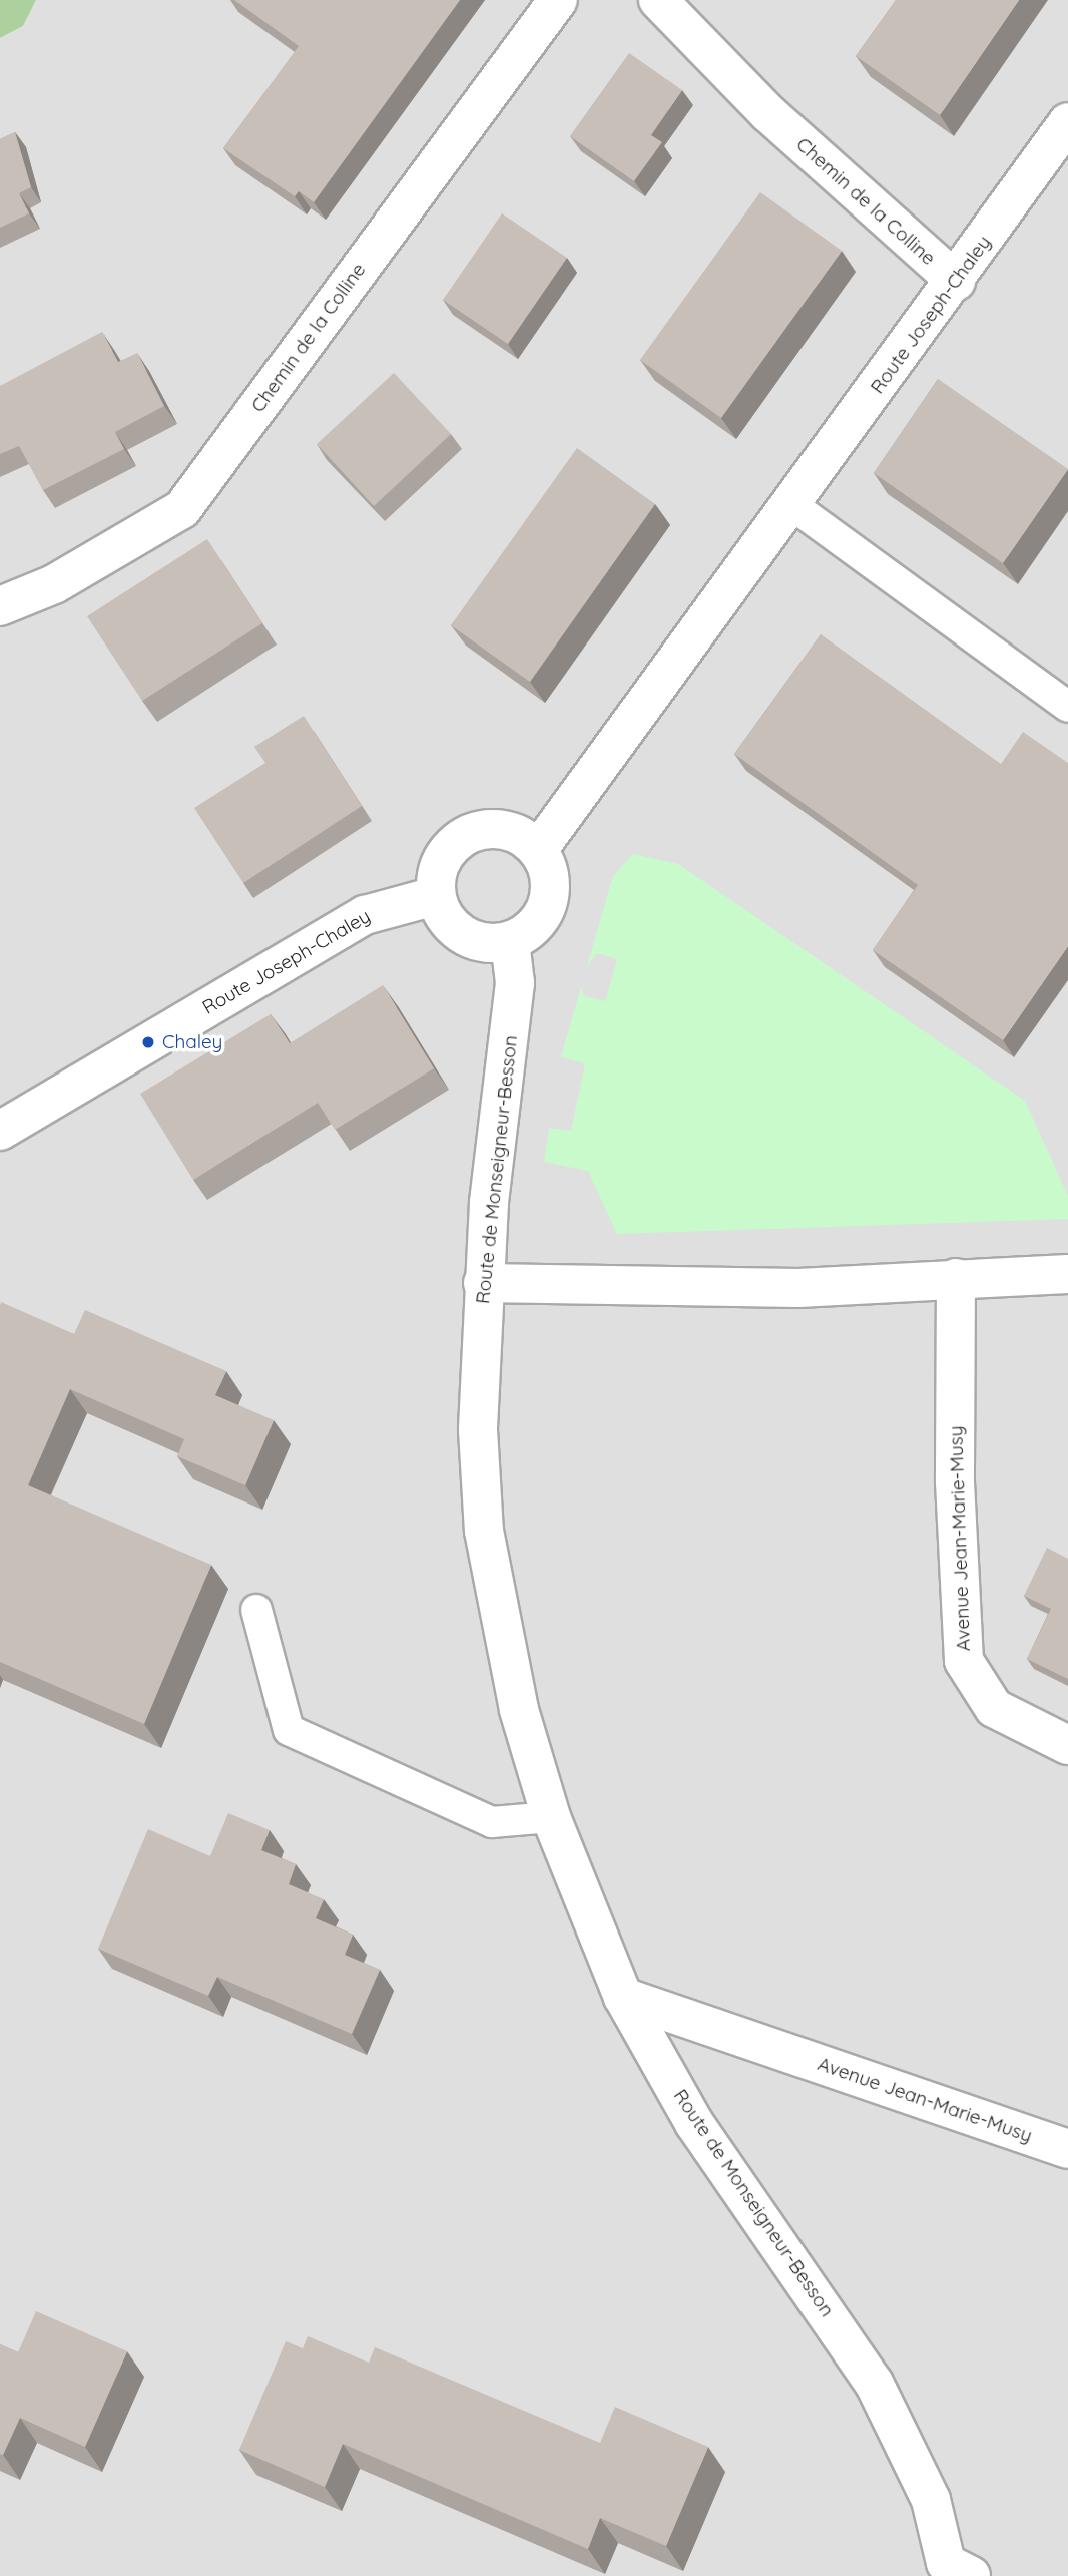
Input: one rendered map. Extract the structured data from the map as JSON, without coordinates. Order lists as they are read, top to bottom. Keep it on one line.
{"streets":{"street":["Chemin de la Colline","Route Joseph-Chaley","Route de Monseigneur-Besson","Avenue Jean-Marie-Musy"]},"crossings":[["Chemin de la Colline","Route Joseph-Chaley"],["Route Joseph-Chaley","Route de Monseigneur-Besson"],["Route de Monseigneur-Besson","Avenue Jean-Marie-Musy"]],"places":["Chaley"]}
